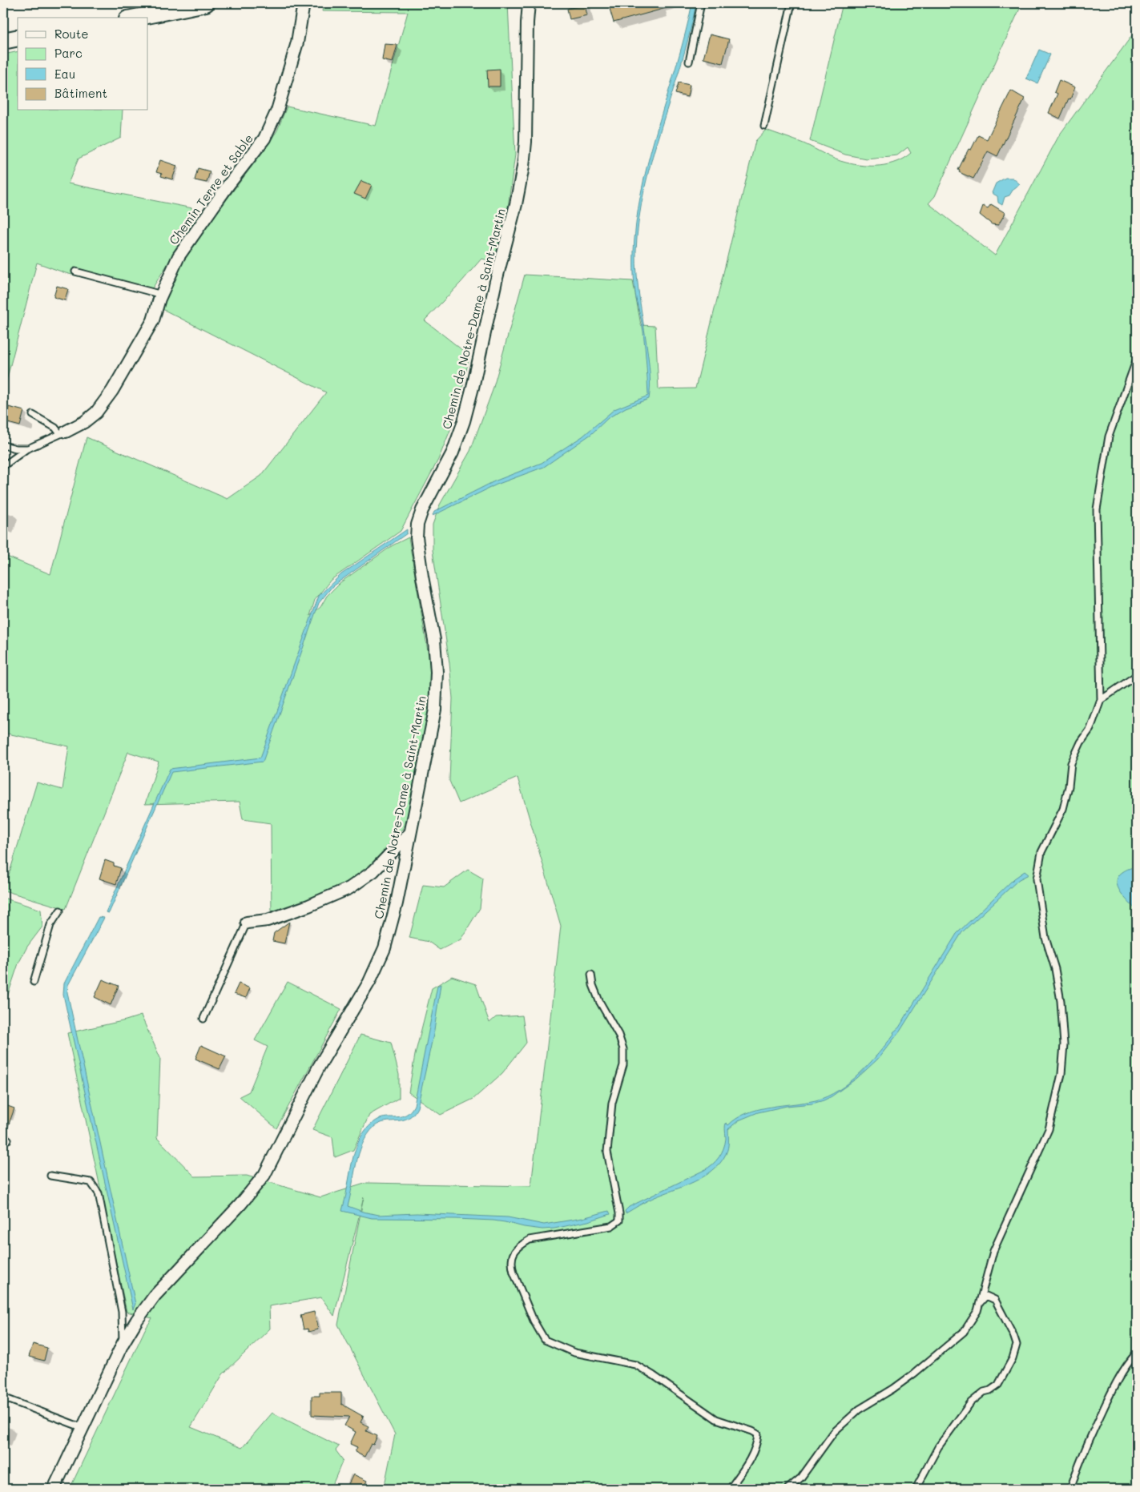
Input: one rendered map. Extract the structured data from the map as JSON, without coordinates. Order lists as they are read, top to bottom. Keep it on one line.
{"streets":{"street":["Chemin Terre et Sable","Chemin de Notre-Dame à Saint-Martin"]},"legend":["Route","Parc","Eau","Bâtiment"]}
